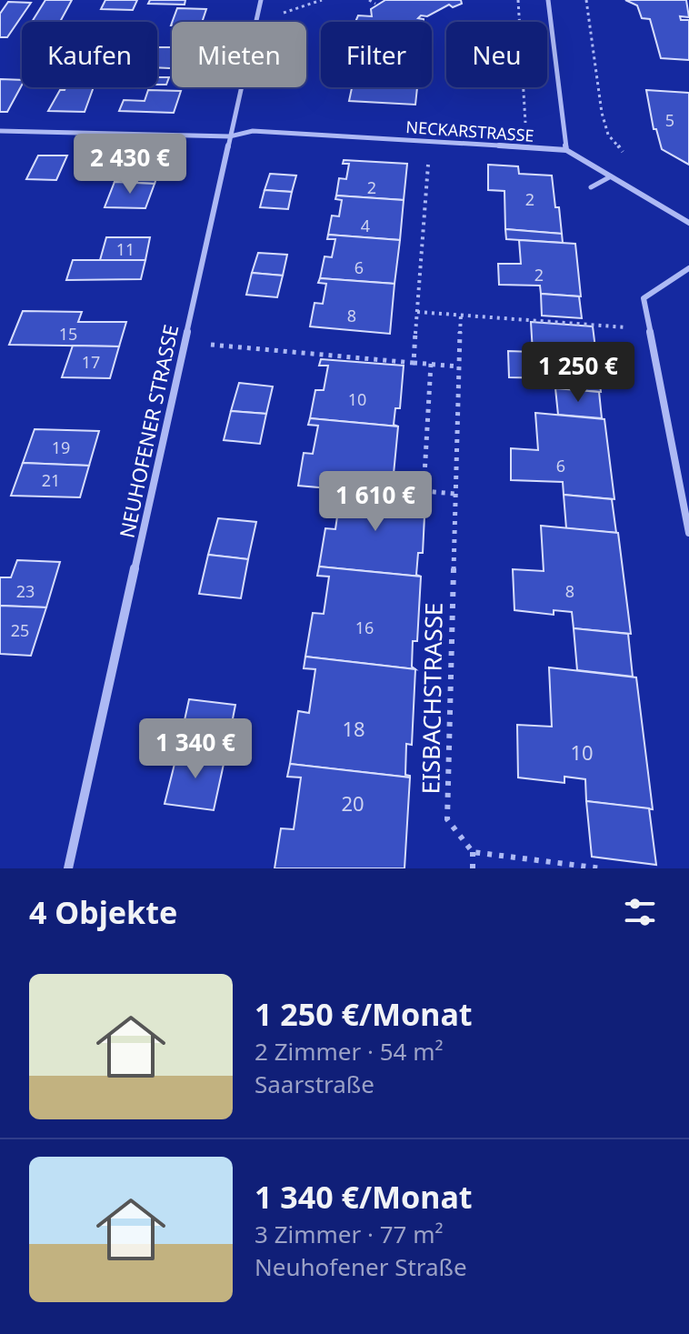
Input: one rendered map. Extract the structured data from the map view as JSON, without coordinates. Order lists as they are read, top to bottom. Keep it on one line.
{"streets":{"street":["NECKARSTRASSE","NEUHOFENER STRASSE"],"path":["EISBACHSTRASSE"]},"crossings":[["NECKARSTRASSE","NEUHOFENER STRASSE"]],"house_numbers":["5","2","2","4","11","6","2","8","15","17","10","19","6","21","23","8","16","25","18","10","20"],"page":{"chip":["Kaufen","Mieten","Filter","Neu"],"price":["2 430 €","1 250 €","1 610 €","1 340 €"],"heading":"4 Objekte","list":[{"name":"1 250 €/Monat","note":"2 Zimmer · 54 m² · Saarstraße"},{"name":"1 340 €/Monat","note":"3 Zimmer · 77 m² · Neuhofener Straße"}]}}
